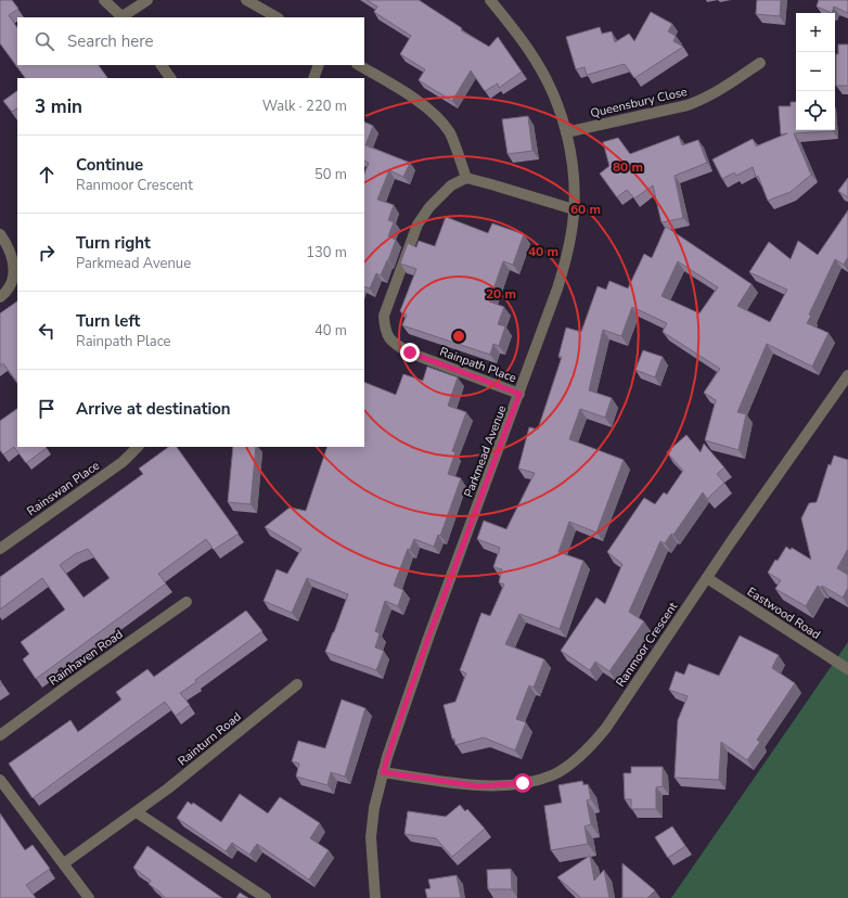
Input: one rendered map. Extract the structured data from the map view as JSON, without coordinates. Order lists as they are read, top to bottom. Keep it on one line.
{"streets":{"street":["Queensbury Close","Rainpath Place","Parkmead Avenue","Rainswan Place","Eastwood Road","Ranmoor Crescent","Rainhaven Road","Rainturn Road"]},"crossings":[["Queensbury Close","Parkmead Avenue"],["Rainpath Place","Parkmead Avenue"],["Parkmead Avenue","Ranmoor Crescent"],["Eastwood Road","Ranmoor Crescent"]],"page":{"map_buttons":["+","−"],"search":"Search here","heading":["3 min","Walk · 220 m"],"list":[["Continue","Ranmoor Crescent","50 m"],["Turn right","Parkmead Avenue","130 m"],["Turn left","Rainpath Place","40 m"],"Arrive at destination"]},"rings":["80 m","60 m","40 m","20 m"]}
